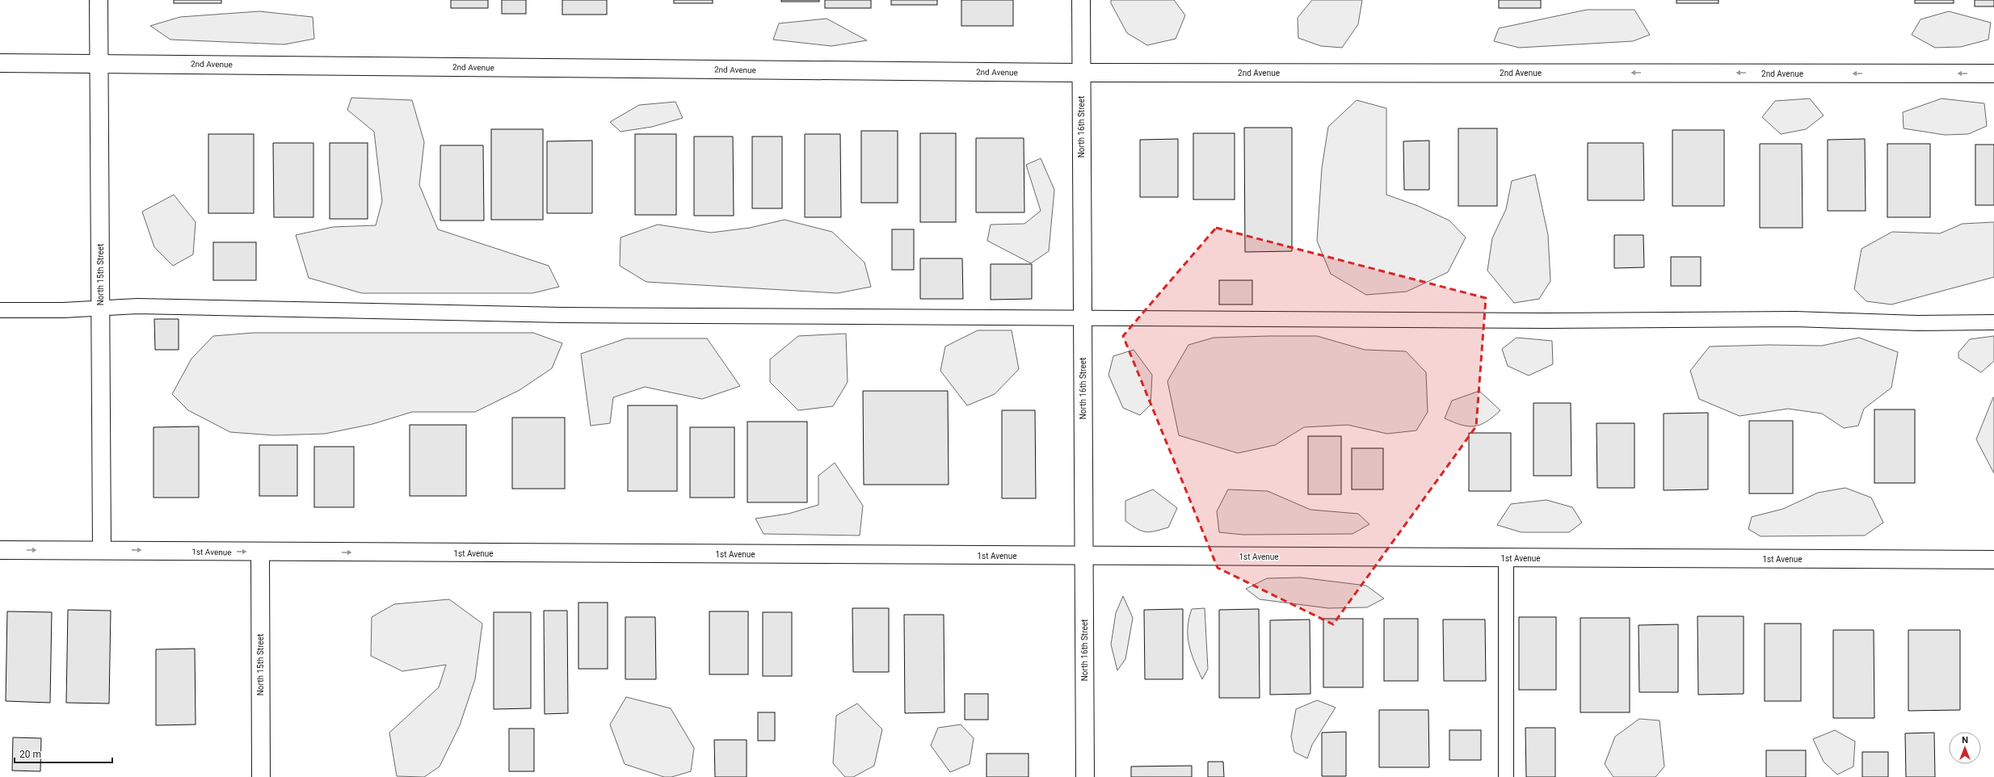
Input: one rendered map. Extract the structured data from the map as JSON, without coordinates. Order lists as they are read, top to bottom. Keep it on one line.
{"streets":{"street":["2nd Avenue","North 16th Street","North 15th Street","1st Avenue"]},"crossings":[["2nd Avenue","North 16th Street"],["2nd Avenue","North 15th Street"],["North 16th Street","1st Avenue"],["North 15th Street","1st Avenue"]],"one_way":["2nd Avenue","1st Avenue"],"scale_bar":"20 m","north":"top"}
